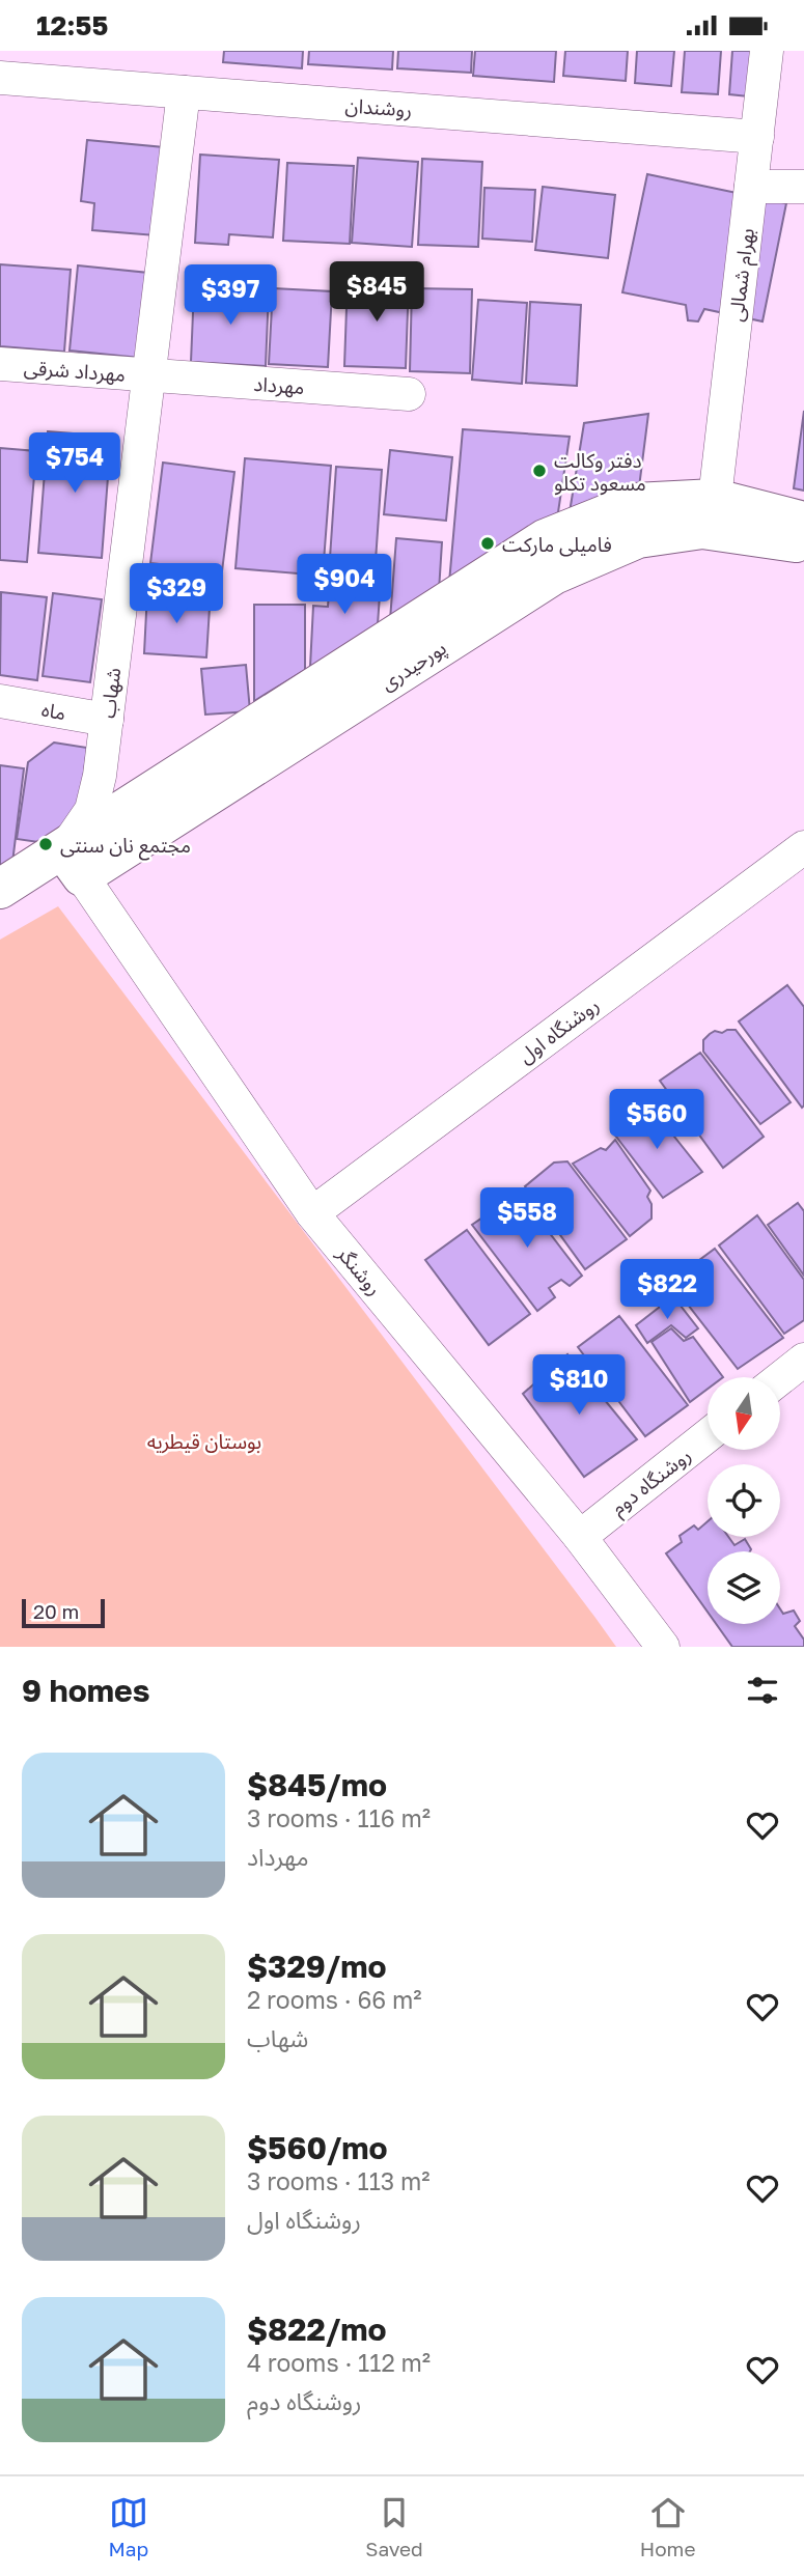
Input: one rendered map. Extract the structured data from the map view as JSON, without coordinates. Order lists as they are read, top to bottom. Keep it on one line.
{"streets":{"main road":["پورحیدری"],"street":["روشندان","بهرام شمالی","مهرداد شرقی","مهرداد","شهاب","ماه","روشنگاه اول","روشنگر","روشنگاه دوم"]},"crossings":[["روشندان","بهرام شمالی"],["روشندان","شهاب"],["بهرام شمالی","پورحیدری"],["مهرداد شرقی","مهرداد"],["مهرداد شرقی","شهاب"],["مهرداد","شهاب"],["پورحیدری","شهاب"],["پورحیدری","روشنگر"],["شهاب","ماه"],["شهاب","روشنگر"],["روشنگاه اول","روشنگر"],["روشنگر","روشنگاه دوم"]],"parks":["بوستان قیطریه"],"places":["دفتر وکالت مسعود تکلو","فامیلی مارکت","مجتمع نان سنتی"],"scale_bar":"20 m","north":"bottom","page":{"status":"12:55","price":["$845","$397","$754","$904","$329","$560","$558","$822","$810"],"scale":"20 m","heading":"9 homes","list":[{"name":"$845/mo","note":"3 rooms · 116 m² · مهرداد"},{"name":"$329/mo","note":"2 rooms · 66 m² · شهاب"},{"name":"$560/mo","note":"3 rooms · 113 m² · روشنگاه اول"},{"name":"$822/mo","note":"4 rooms · 112 m² · روشنگاه دوم"}],"tabs":["Map","Saved","Home"]}}
